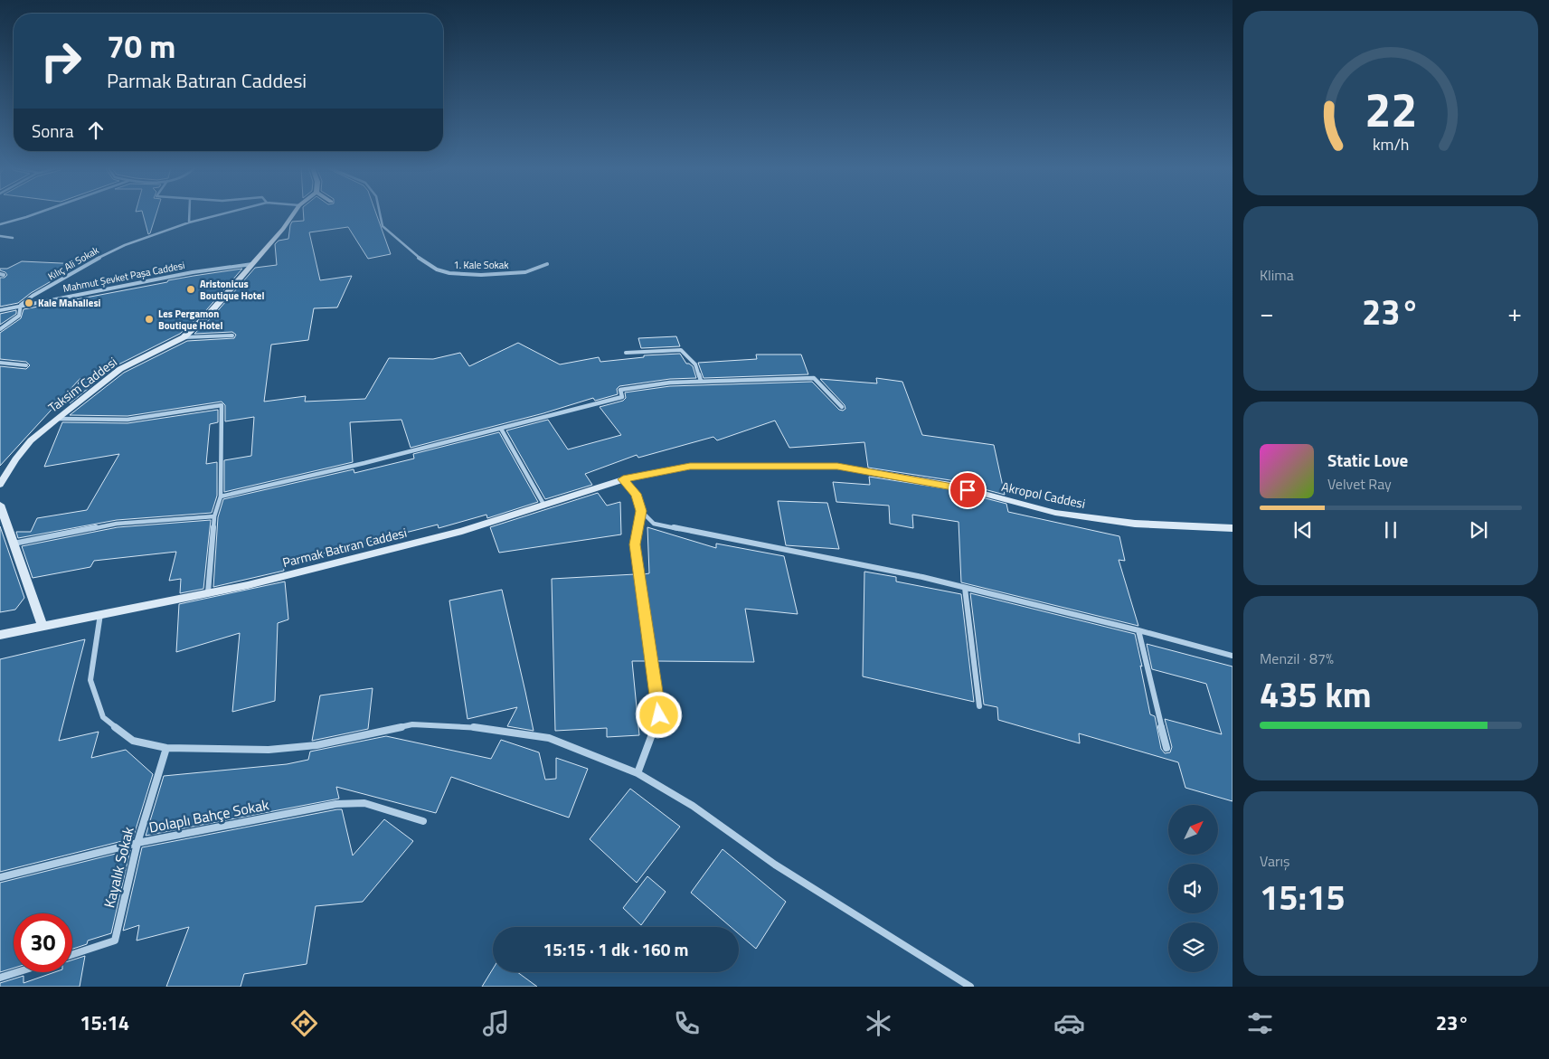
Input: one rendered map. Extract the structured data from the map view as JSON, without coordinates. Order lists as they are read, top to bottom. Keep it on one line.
{"streets":{"main road":["Taksim Caddesi","Akropol Caddesi","Parmak Batıran Caddesi"],"street":["Kılıç Ali Sokak","1. Kale Sokak","Mahmut Şevket Paşa Caddesi","Dolaplı Bahçe Sokak","Kayalık Sokak"]},"crossings":[["Kılıç Ali Sokak","Mahmut Şevket Paşa Caddesi"],["Mahmut Şevket Paşa Caddesi","Taksim Caddesi"],["Akropol Caddesi","Parmak Batıran Caddesi"],["Dolaplı Bahçe Sokak","Kayalık Sokak"]],"places":["Aristonicus Boutique Hotel","Kale Mahallesi","Les Pergamon Boutique Hotel"],"north":"top right","page":{"turn":["70 m","Parmak Batıran Caddesi"],"then":"Sonra","tile":["Klima",["Menzil · 87%","435 km"],["Varış","15:15"]],"heat":["−","23°","+"],"song":["Static Love","Velvet Ray"],"limit":"30","trip":"15:15 · 1 dk · 160 m","tabs":["15:14","23°"],"gauge":["22","km/h"]}}
